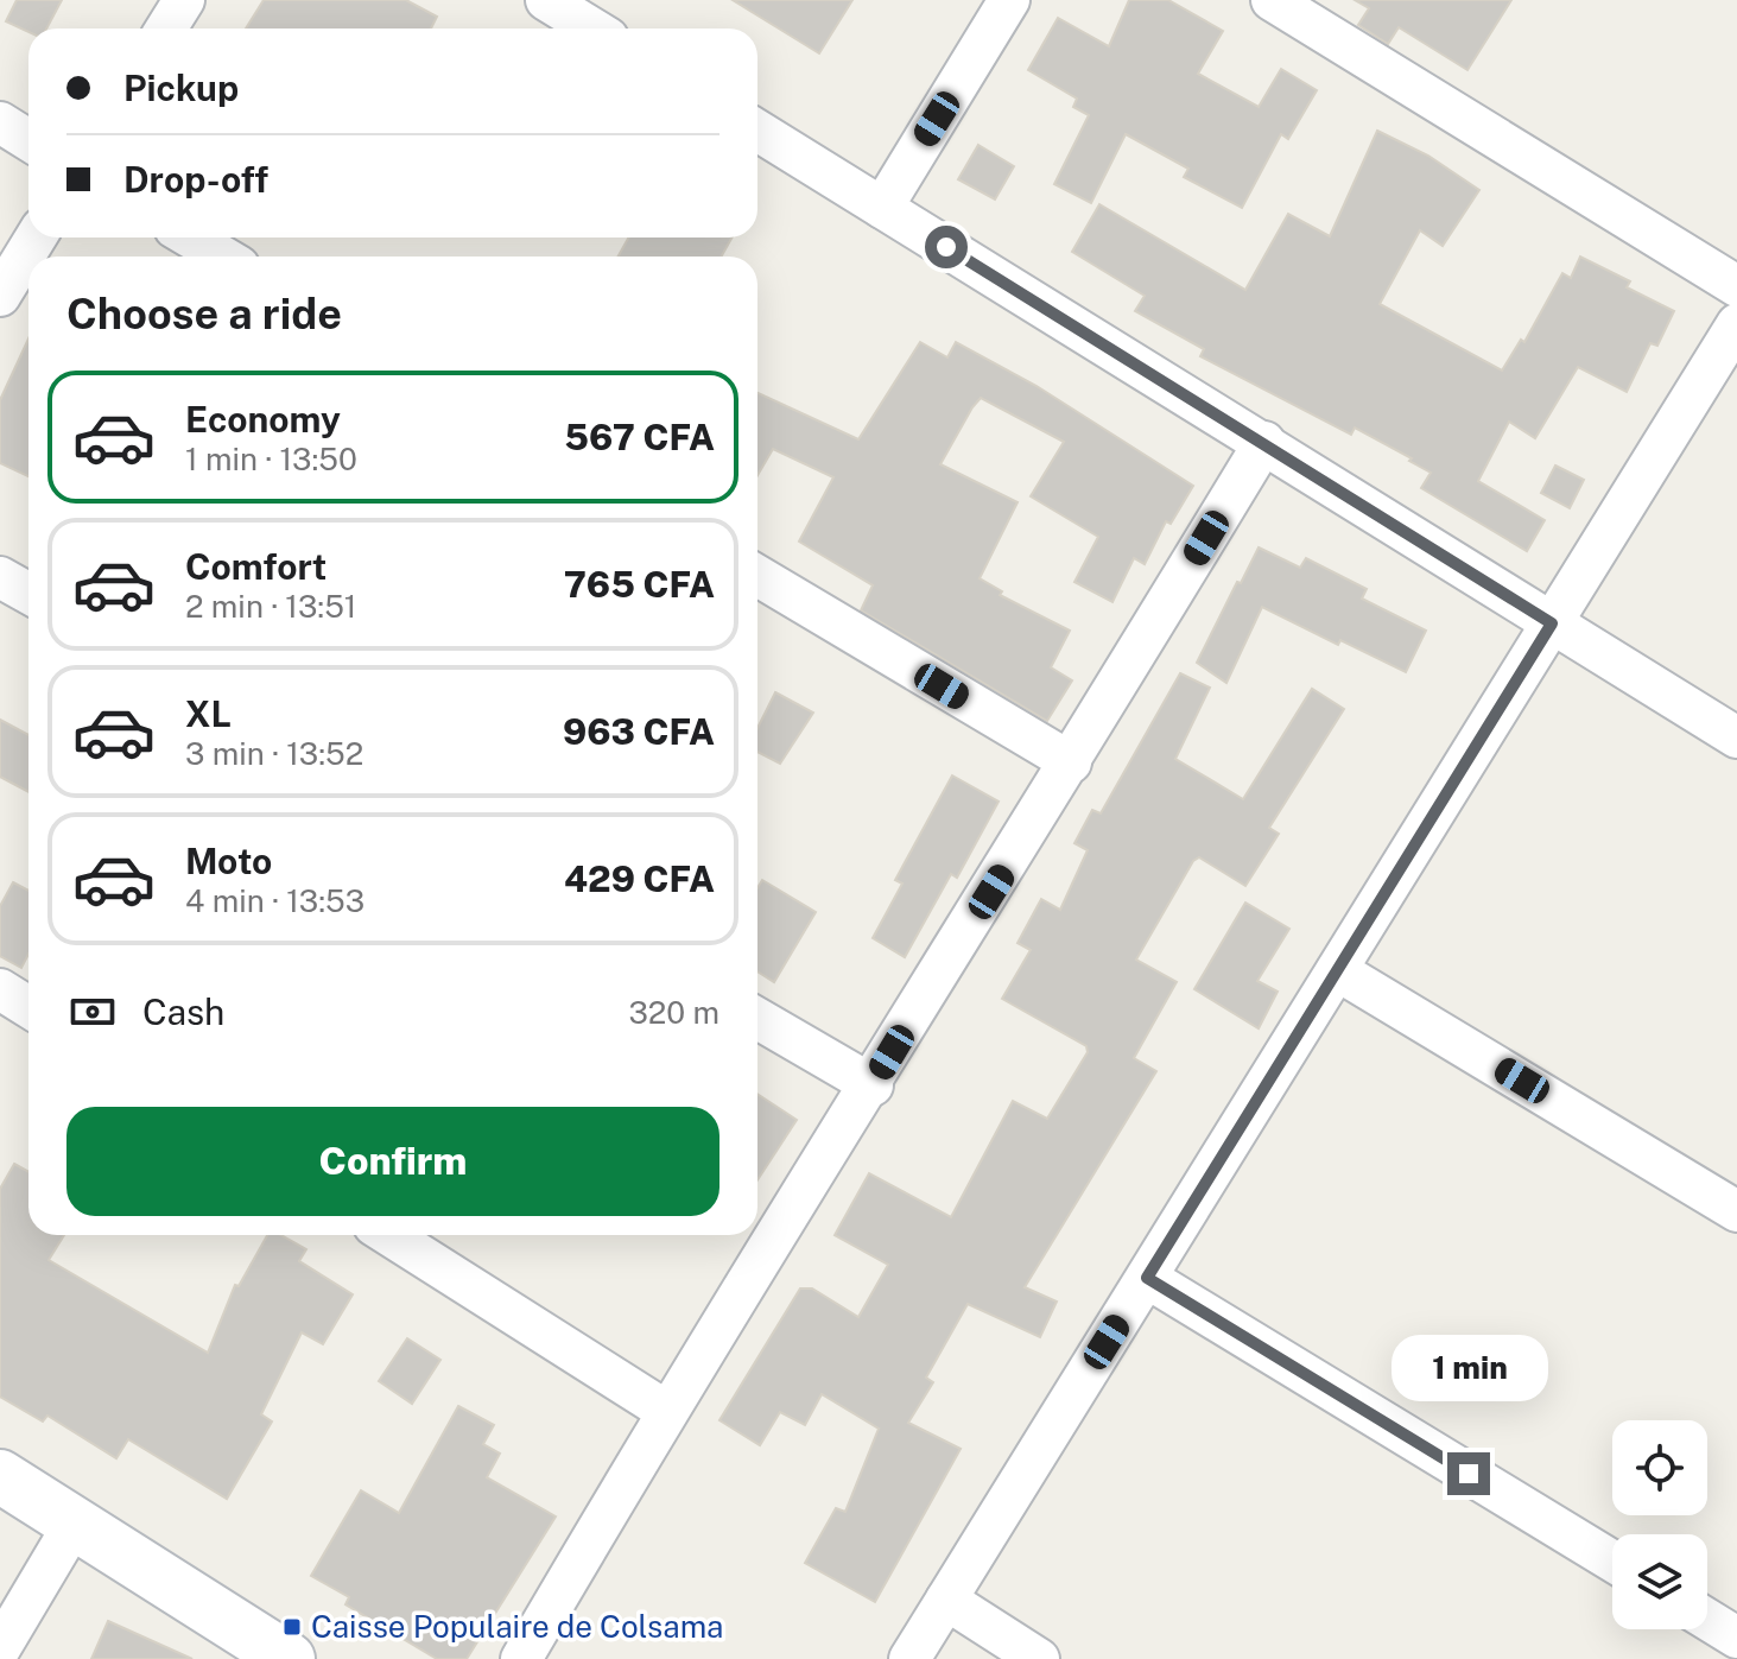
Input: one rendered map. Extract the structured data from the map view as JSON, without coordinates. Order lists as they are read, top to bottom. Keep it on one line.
{"places":{"transit":["Caisse Populaire de Colsama"]},"page":{"banner":["Pickup","Drop-off"],"heading":"Choose a ride","list":[{"name":"Economy","note":"1 min · 13:50","value":"567 CFA"},{"name":"Comfort","note":"2 min · 13:51","value":"765 CFA"},{"name":"XL","note":"3 min · 13:52","value":"963 CFA"},{"name":"Moto","note":"4 min · 13:53","value":"429 CFA"}],"pay":["Cash","320 m"],"buttons":"Confirm","bubble":"1 min"}}
